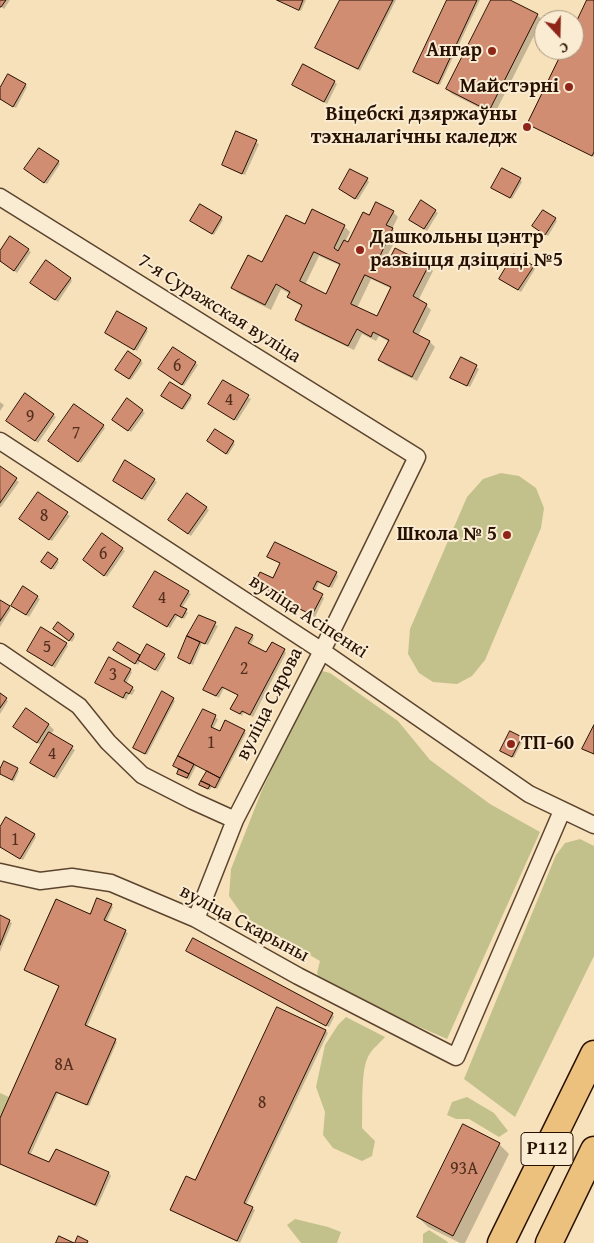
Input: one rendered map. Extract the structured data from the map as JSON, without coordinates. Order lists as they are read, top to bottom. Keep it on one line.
{"streets":{"main road":["Р112"],"street":["7-я Суражская вуліца","вуліца Асіпенкі","вуліца Сярова","вуліца Скарыны"]},"crossings":[["7-я Суражская вуліца","вуліца Сярова"],["вуліца Асіпенкі","вуліца Сярова"],["вуліца Асіпенкі","вуліца Скарыны"],["вуліца Сярова","вуліца Скарыны"]],"places":["Ангар","Майстэрні","Віцебскі дзяржаўны тэхналагічны каледж","Дашкольны цэнтр развіцця дзіцяці №5","Школа № 5","ТП-60"],"house_numbers":["6","4","9","7","8","6","4","5","2","3","1","4","1","8А","8","93А"],"north":"bottom"}
